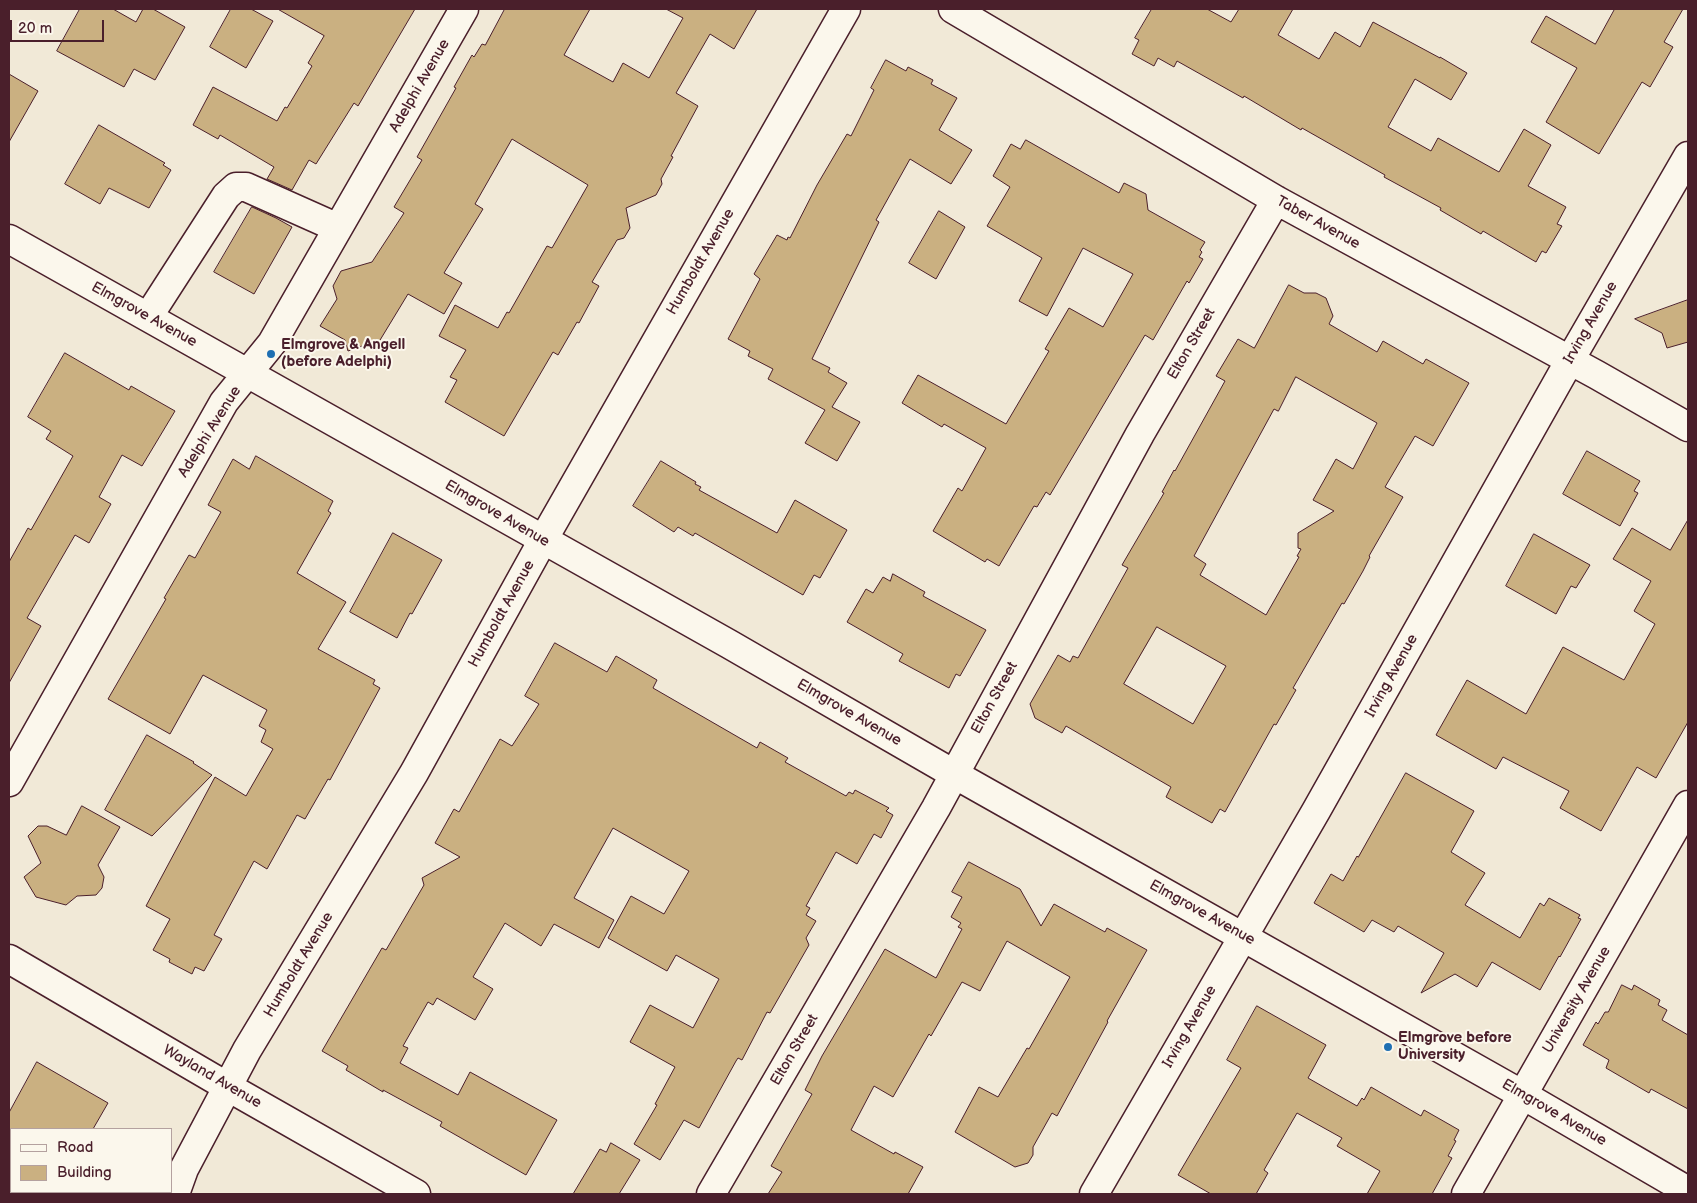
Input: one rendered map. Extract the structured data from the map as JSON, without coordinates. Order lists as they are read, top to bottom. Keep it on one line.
{"streets":{"street":["Adelphi Avenue","Taber Avenue","Humboldt Avenue","Elmgrove Avenue","Irving Avenue","Elton Street","University Avenue","Wayland Avenue"]},"crossings":[["Adelphi Avenue","Elmgrove Avenue"],["Taber Avenue","Irving Avenue"],["Taber Avenue","Elton Street"],["Humboldt Avenue","Elmgrove Avenue"],["Humboldt Avenue","Wayland Avenue"],["Elmgrove Avenue","Irving Avenue"],["Elmgrove Avenue","Elton Street"],["Elmgrove Avenue","University Avenue"]],"places":["Elmgrove & Angell (before Adelphi)","Elmgrove before University"],"legend":["Road","Building"],"scale_bar":"20 m"}
